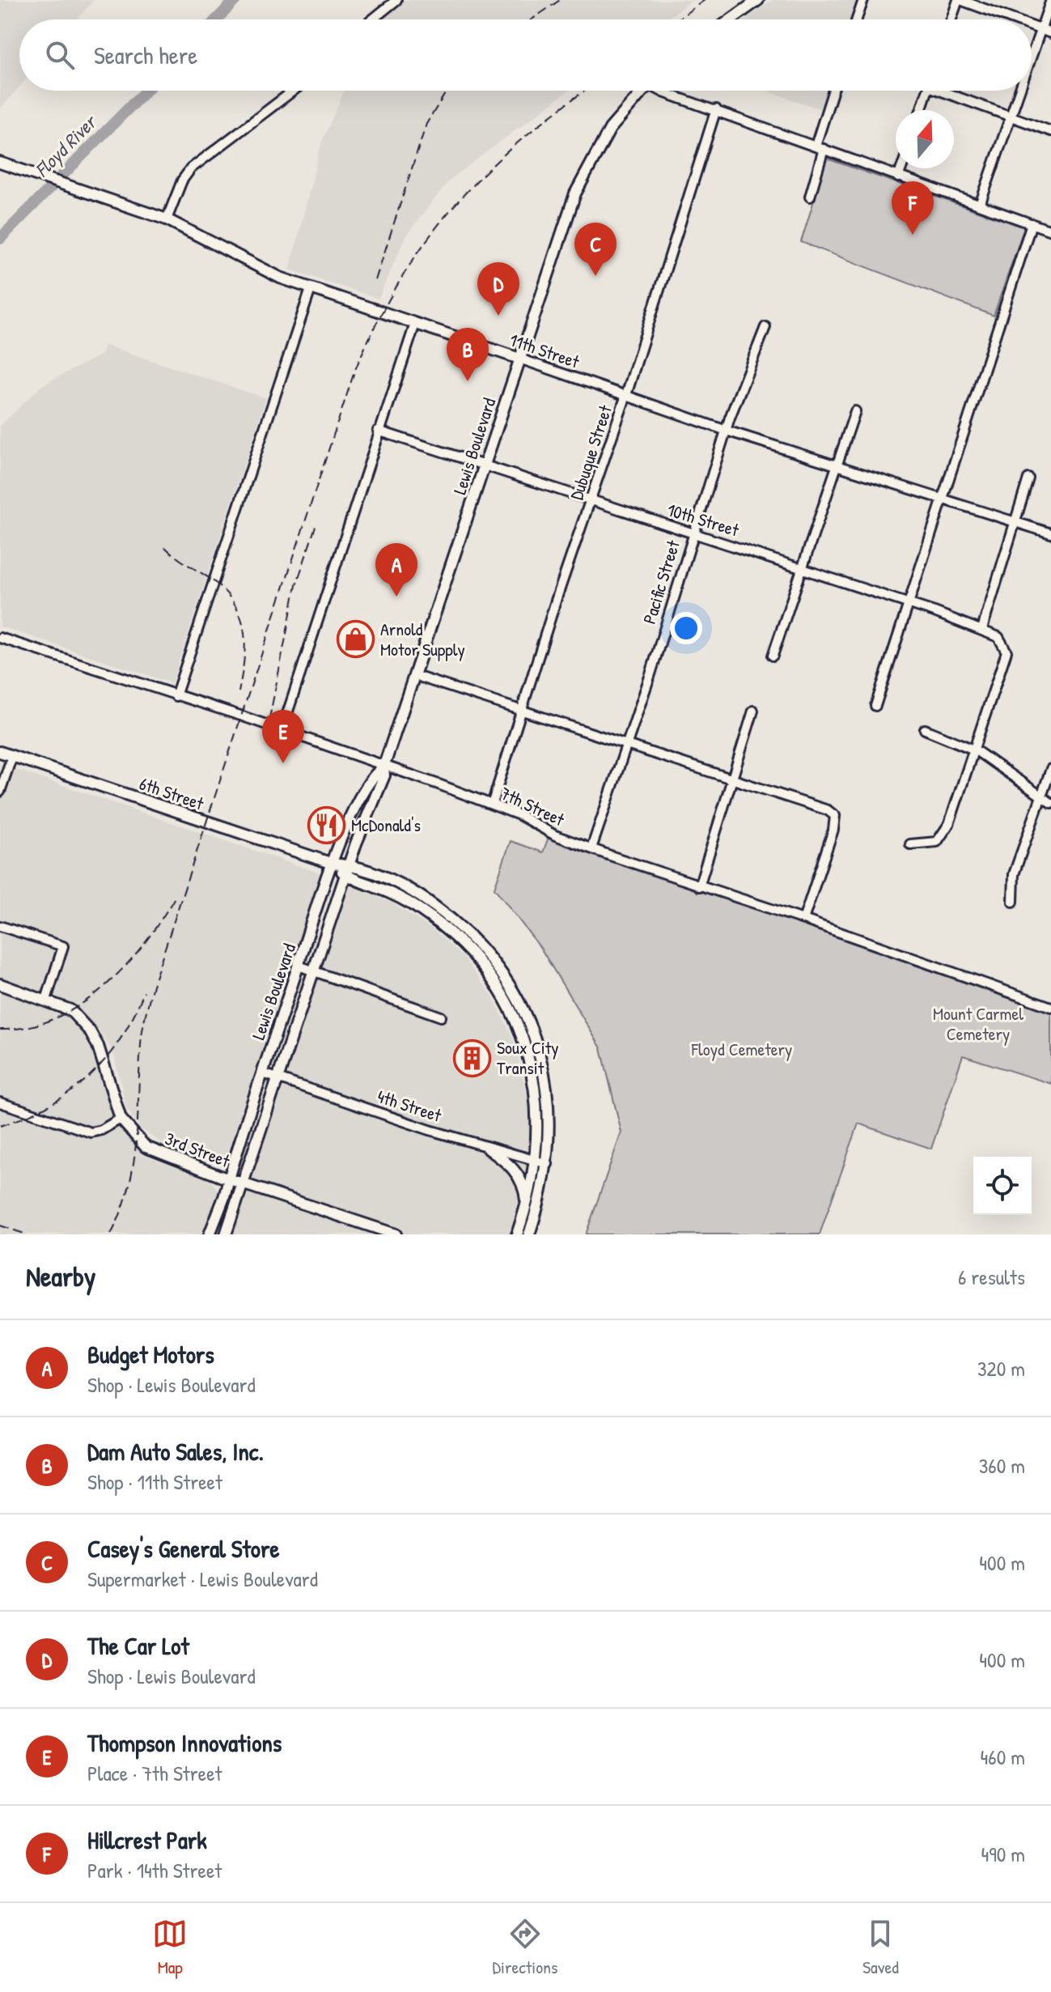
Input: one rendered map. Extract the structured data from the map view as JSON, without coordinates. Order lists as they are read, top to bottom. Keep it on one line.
{"streets":{"main road":["11th Street","Lewis Boulevard","6th Street","3rd Street"],"street":["Dubuque Street","10th Street","Pacific Street","7th Street","4th Street"]},"crossings":[["11th Street","Lewis Boulevard"],["11th Street","Dubuque Street"],["11th Street","Pacific Street"],["Lewis Boulevard","10th Street"],["Lewis Boulevard","6th Street"],["Lewis Boulevard","7th Street"],["Lewis Boulevard","4th Street"],["Lewis Boulevard","3rd Street"],["Dubuque Street","10th Street"],["Dubuque Street","7th Street"],["10th Street","Pacific Street"],["Pacific Street","7th Street"]],"water":["Floyd River"],"parks":["Mount Carmel Cemetery","Floyd Cemetery"],"places":{"shop":["Arnold Motor Supply"],"restaurant":["McDonald's"],"building":["Soux City Transit"]},"north":"top","page":{"search":"Search here","pins":["F","C","D","B","A","E"],"heading":["Nearby","6 results"],"list":[{"mark":"A","name":"Budget Motors","note":"Shop · Lewis Boulevard","value":"320 m"},{"mark":"B","name":"Dam Auto Sales, Inc.","note":"Shop · 11th Street","value":"360 m"},{"mark":"C","name":"Casey's General Store","note":"Supermarket · Lewis Boulevard","value":"400 m"},{"mark":"D","name":"The Car Lot","note":"Shop · Lewis Boulevard","value":"400 m"},{"mark":"E","name":"Thompson Innovations","note":"Place · 7th Street","value":"460 m"},{"mark":"F","name":"Hillcrest Park","note":"Park · 14th Street","value":"490 m"}],"nav":["Map","Directions","Saved"]}}
